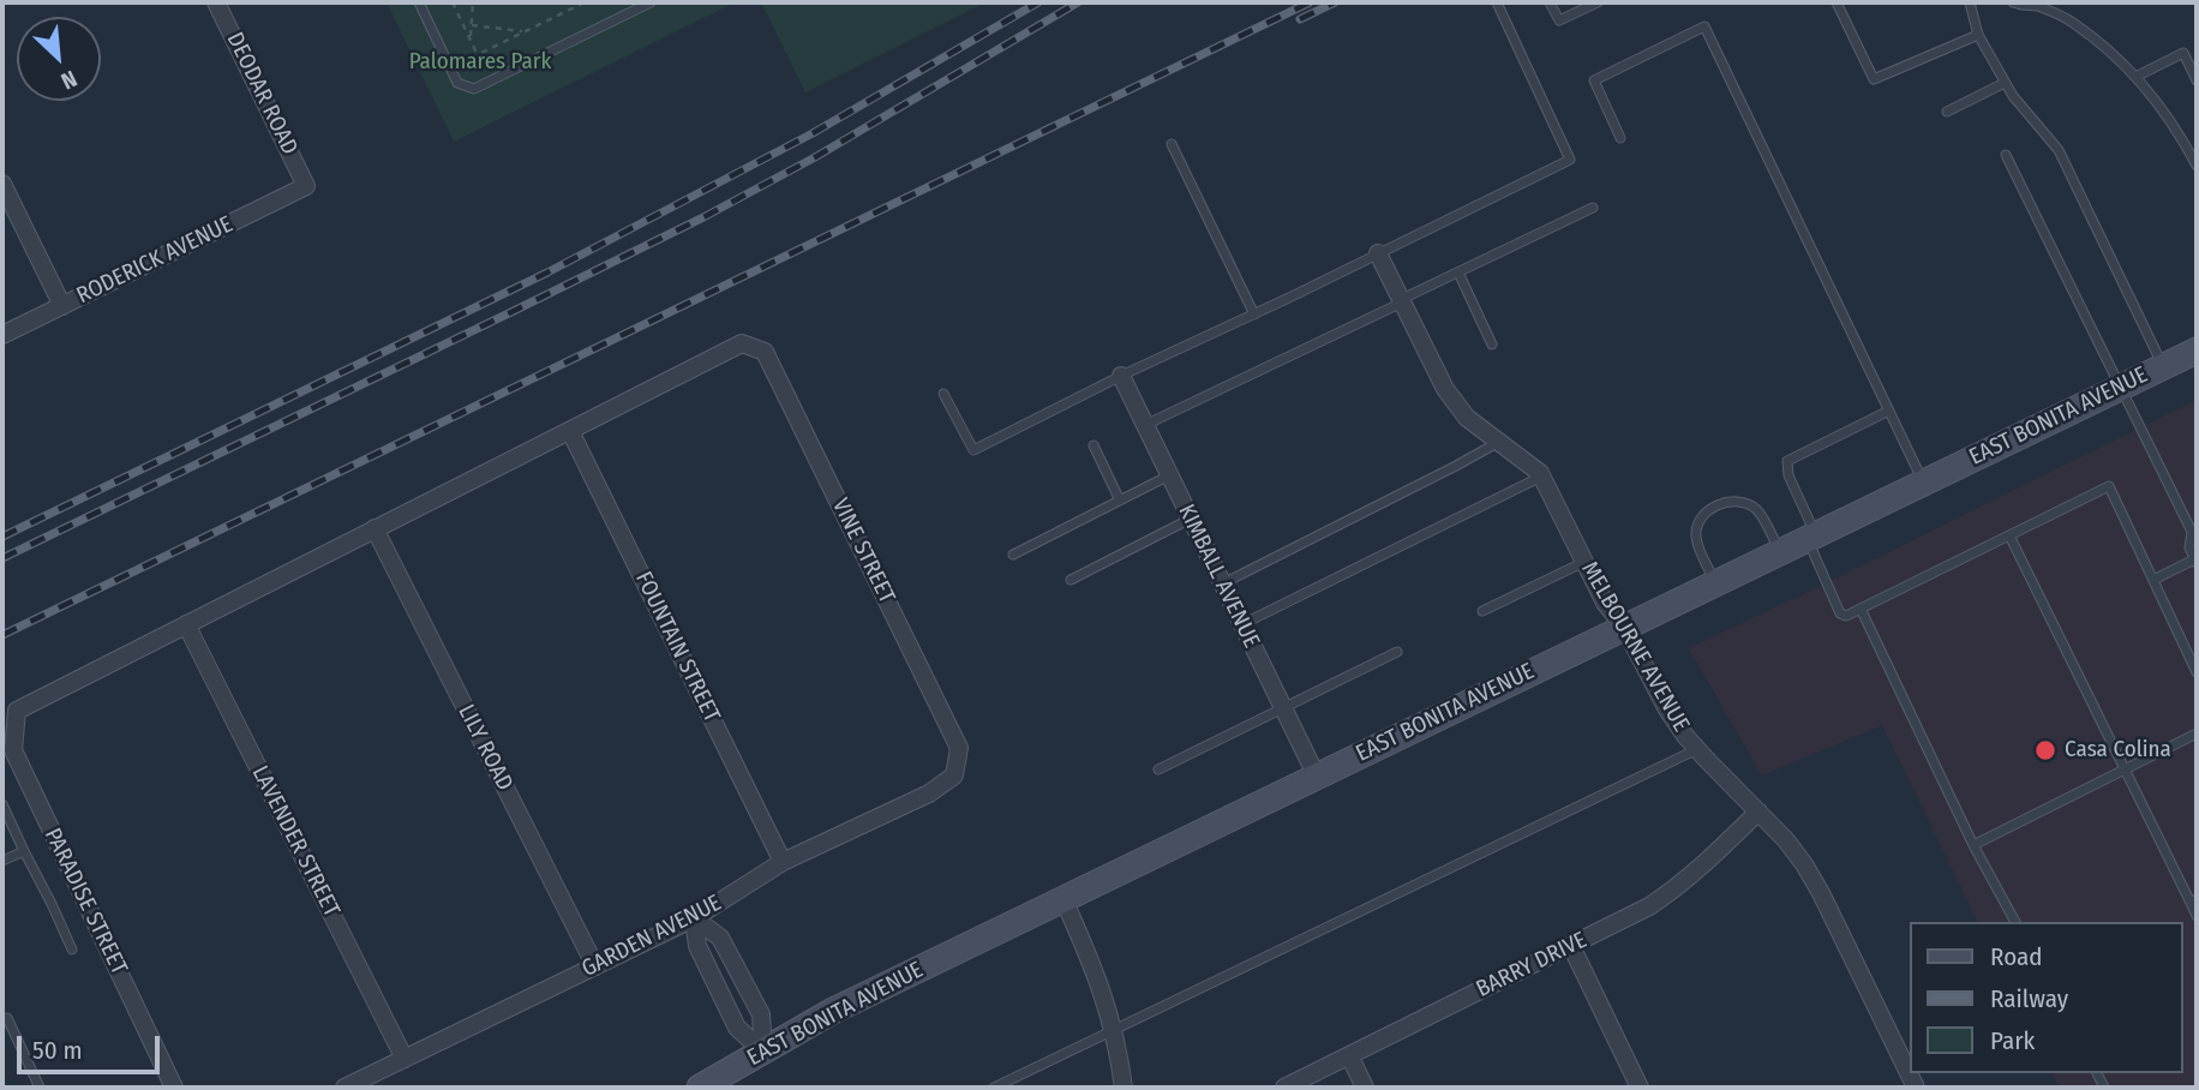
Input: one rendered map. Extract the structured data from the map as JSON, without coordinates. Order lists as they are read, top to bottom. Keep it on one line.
{"streets":{"main road":["EAST BONITA AVENUE"],"street":["DEODAR ROAD","RODERICK AVENUE","VINE STREET","KIMBALL AVENUE","FOUNTAIN STREET","MELBOURNE AVENUE","LILY ROAD","LAVENDER STREET","PARADISE STREET","GARDEN AVENUE","BARRY DRIVE"]},"crossings":[["DEODAR ROAD","RODERICK AVENUE"],["EAST BONITA AVENUE","KIMBALL AVENUE"],["EAST BONITA AVENUE","MELBOURNE AVENUE"],["VINE STREET","FOUNTAIN STREET"],["VINE STREET","GARDEN AVENUE"],["FOUNTAIN STREET","GARDEN AVENUE"],["MELBOURNE AVENUE","BARRY DRIVE"],["LILY ROAD","GARDEN AVENUE"],["LAVENDER STREET","PARADISE STREET"],["LAVENDER STREET","GARDEN AVENUE"]],"parks":["Palomares Park"],"places":["Casa Colina"],"legend":["Road","Railway","Park"],"scale_bar":"50 m","north":"bottom right"}
